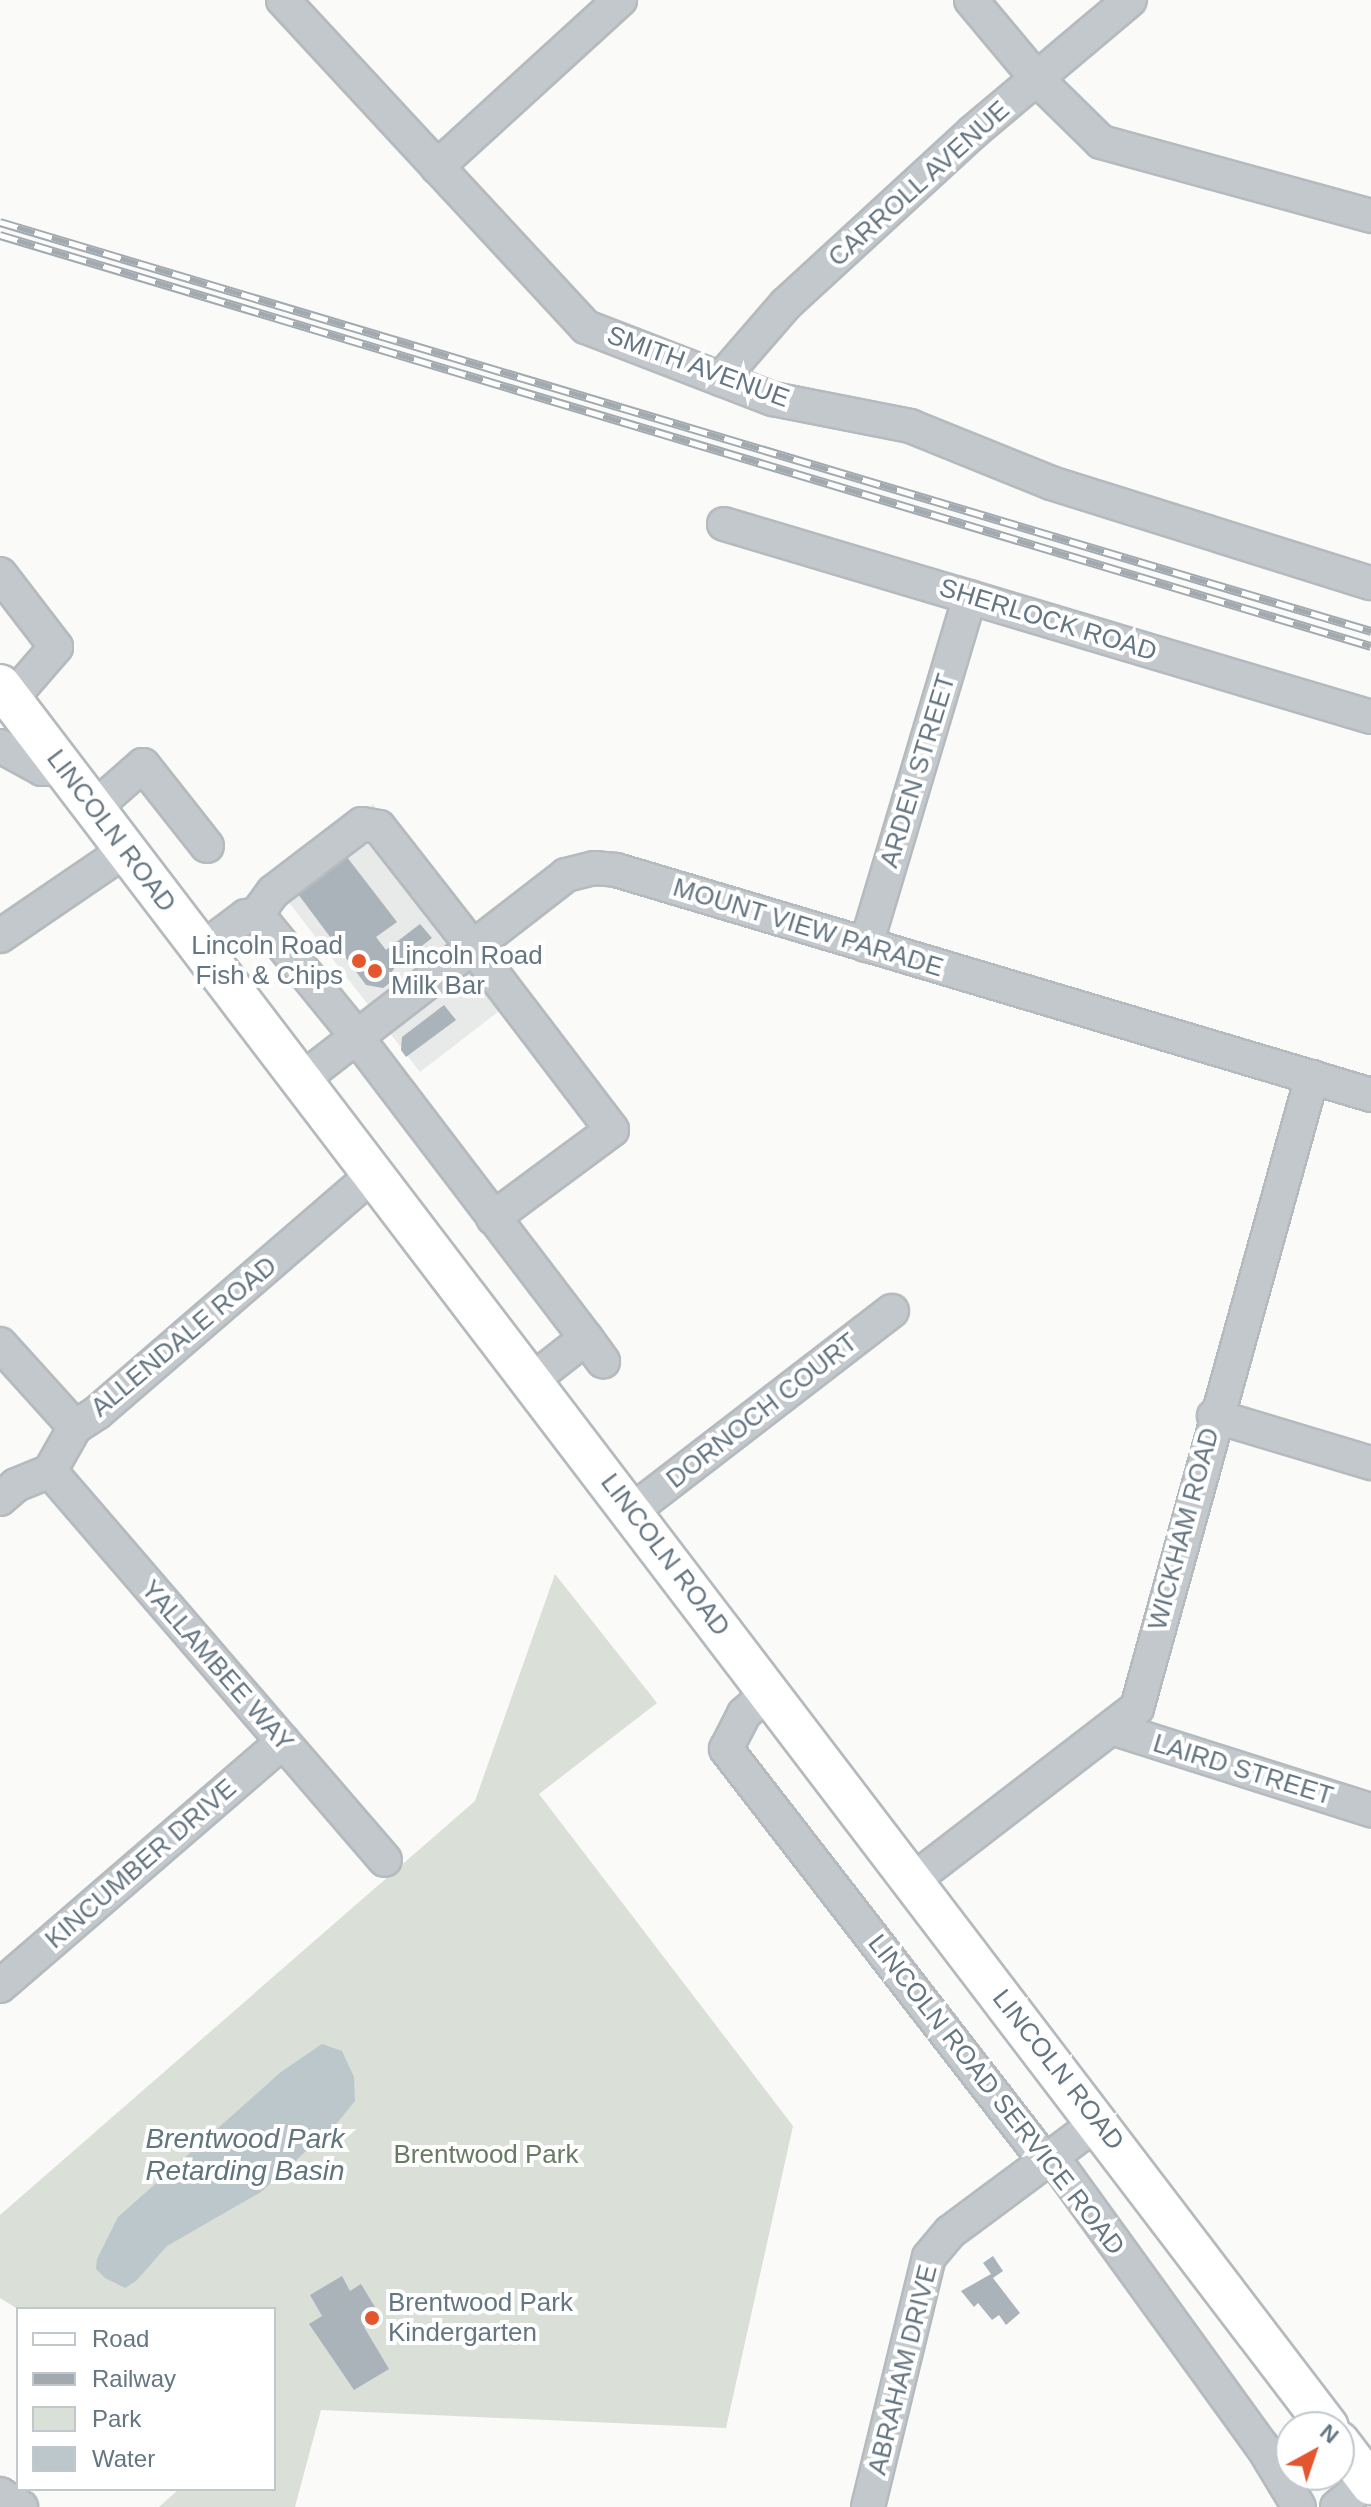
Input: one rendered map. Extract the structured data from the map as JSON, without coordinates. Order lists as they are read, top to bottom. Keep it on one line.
{"streets":{"main road":["LINCOLN ROAD"],"street":["CARROLL AVENUE","SMITH AVENUE","SHERLOCK ROAD","ARDEN STREET","MOUNT VIEW PARADE","ALLENDALE ROAD","DORNOCH COURT","WICKHAM ROAD","YALLAMBEE WAY","LAIRD STREET","KINCUMBER DRIVE","LINCOLN ROAD SERVICE ROAD","ABRAHAM DRIVE"]},"crossings":[["CARROLL AVENUE","SMITH AVENUE"],["SHERLOCK ROAD","ARDEN STREET"],["ARDEN STREET","MOUNT VIEW PARADE"],["LINCOLN ROAD","MOUNT VIEW PARADE"],["LINCOLN ROAD","ALLENDALE ROAD"],["LINCOLN ROAD","DORNOCH COURT"],["LINCOLN ROAD","WICKHAM ROAD"],["LINCOLN ROAD","LINCOLN ROAD SERVICE ROAD"],["LINCOLN ROAD","ABRAHAM DRIVE"],["MOUNT VIEW PARADE","WICKHAM ROAD"],["ALLENDALE ROAD","YALLAMBEE WAY"],["WICKHAM ROAD","LAIRD STREET"],["YALLAMBEE WAY","KINCUMBER DRIVE"],["LINCOLN ROAD SERVICE ROAD","ABRAHAM DRIVE"]],"water":["Brentwood Park Retarding Basin"],"parks":["Brentwood Park"],"places":["Lincoln Road Fish & Chips","Lincoln Road Milk Bar","Brentwood Park Kindergarten"],"legend":["Road","Railway","Park","Water"],"north":"top right"}
